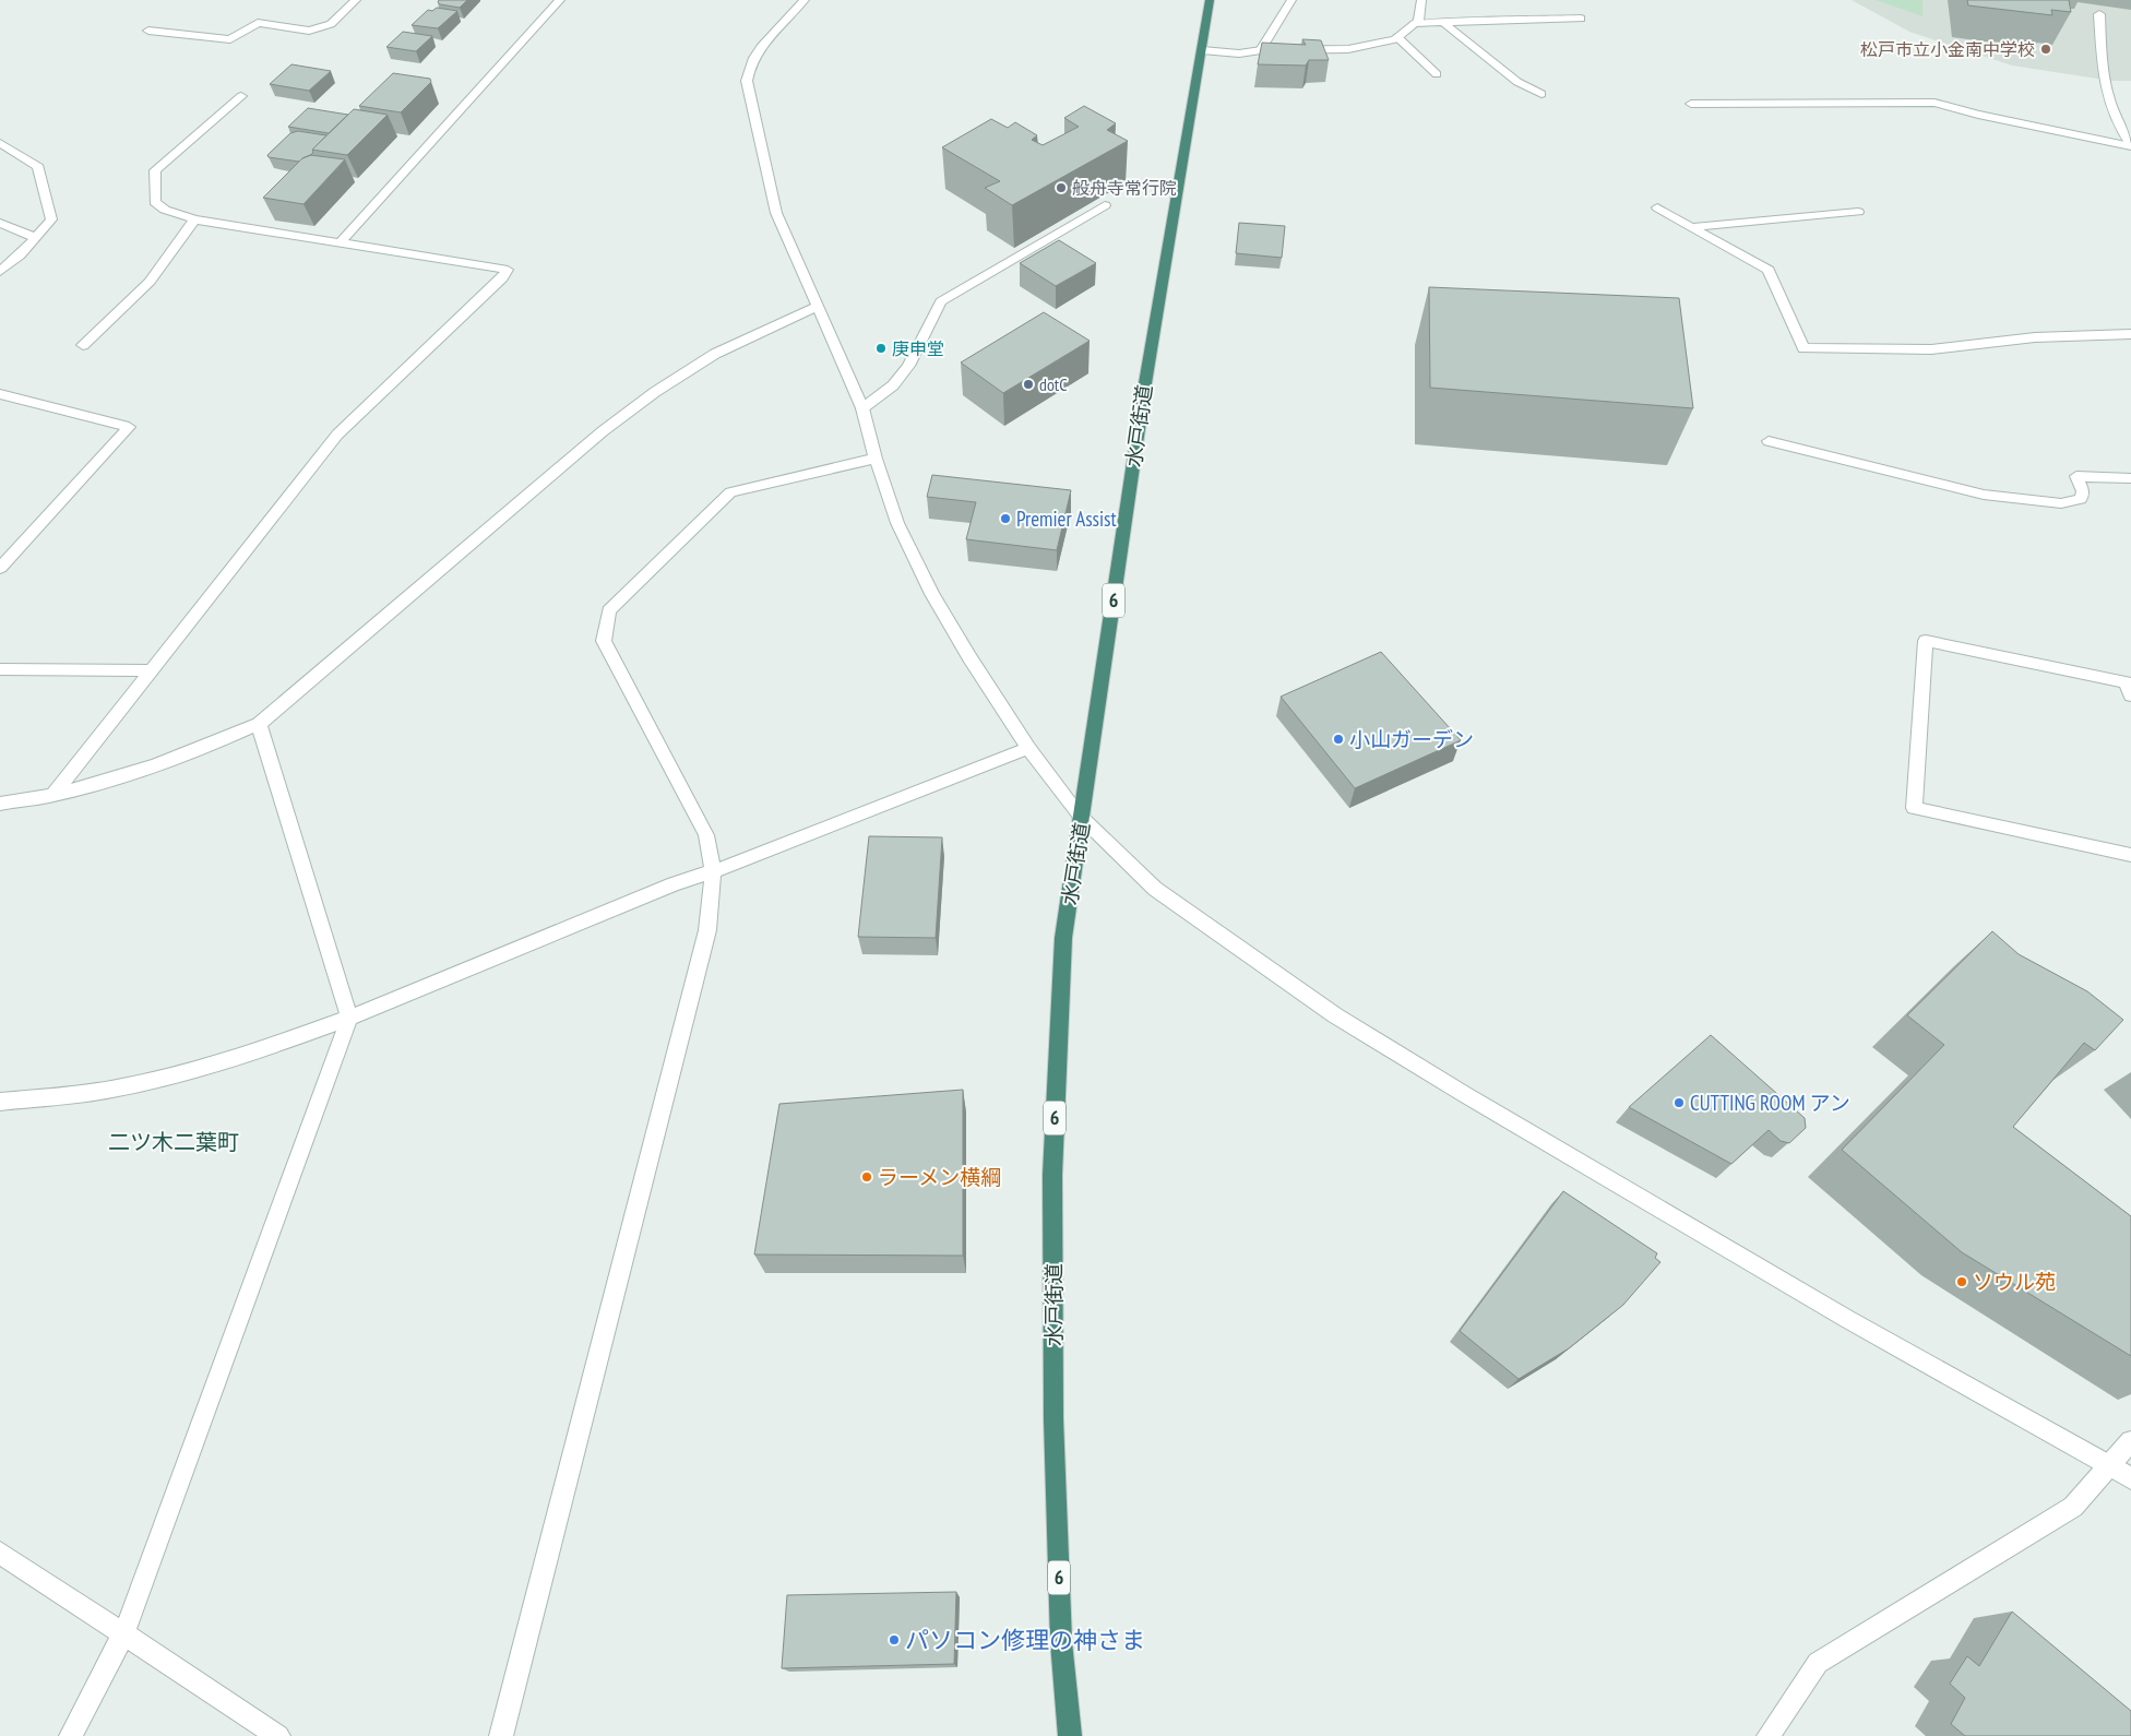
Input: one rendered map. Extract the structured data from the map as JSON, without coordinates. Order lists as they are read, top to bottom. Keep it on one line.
{"streets":{"highway":["水戸街道","6"]},"districts":["二ツ木二葉町"],"places":["松戸市立小金南中学校","般舟寺常行院","庚申堂","dotC","Premier Assist","小山ガーデン","CUTTING ROOM アン","ラーメン横綱","ソウル苑","パソコン修理の神さま"]}
